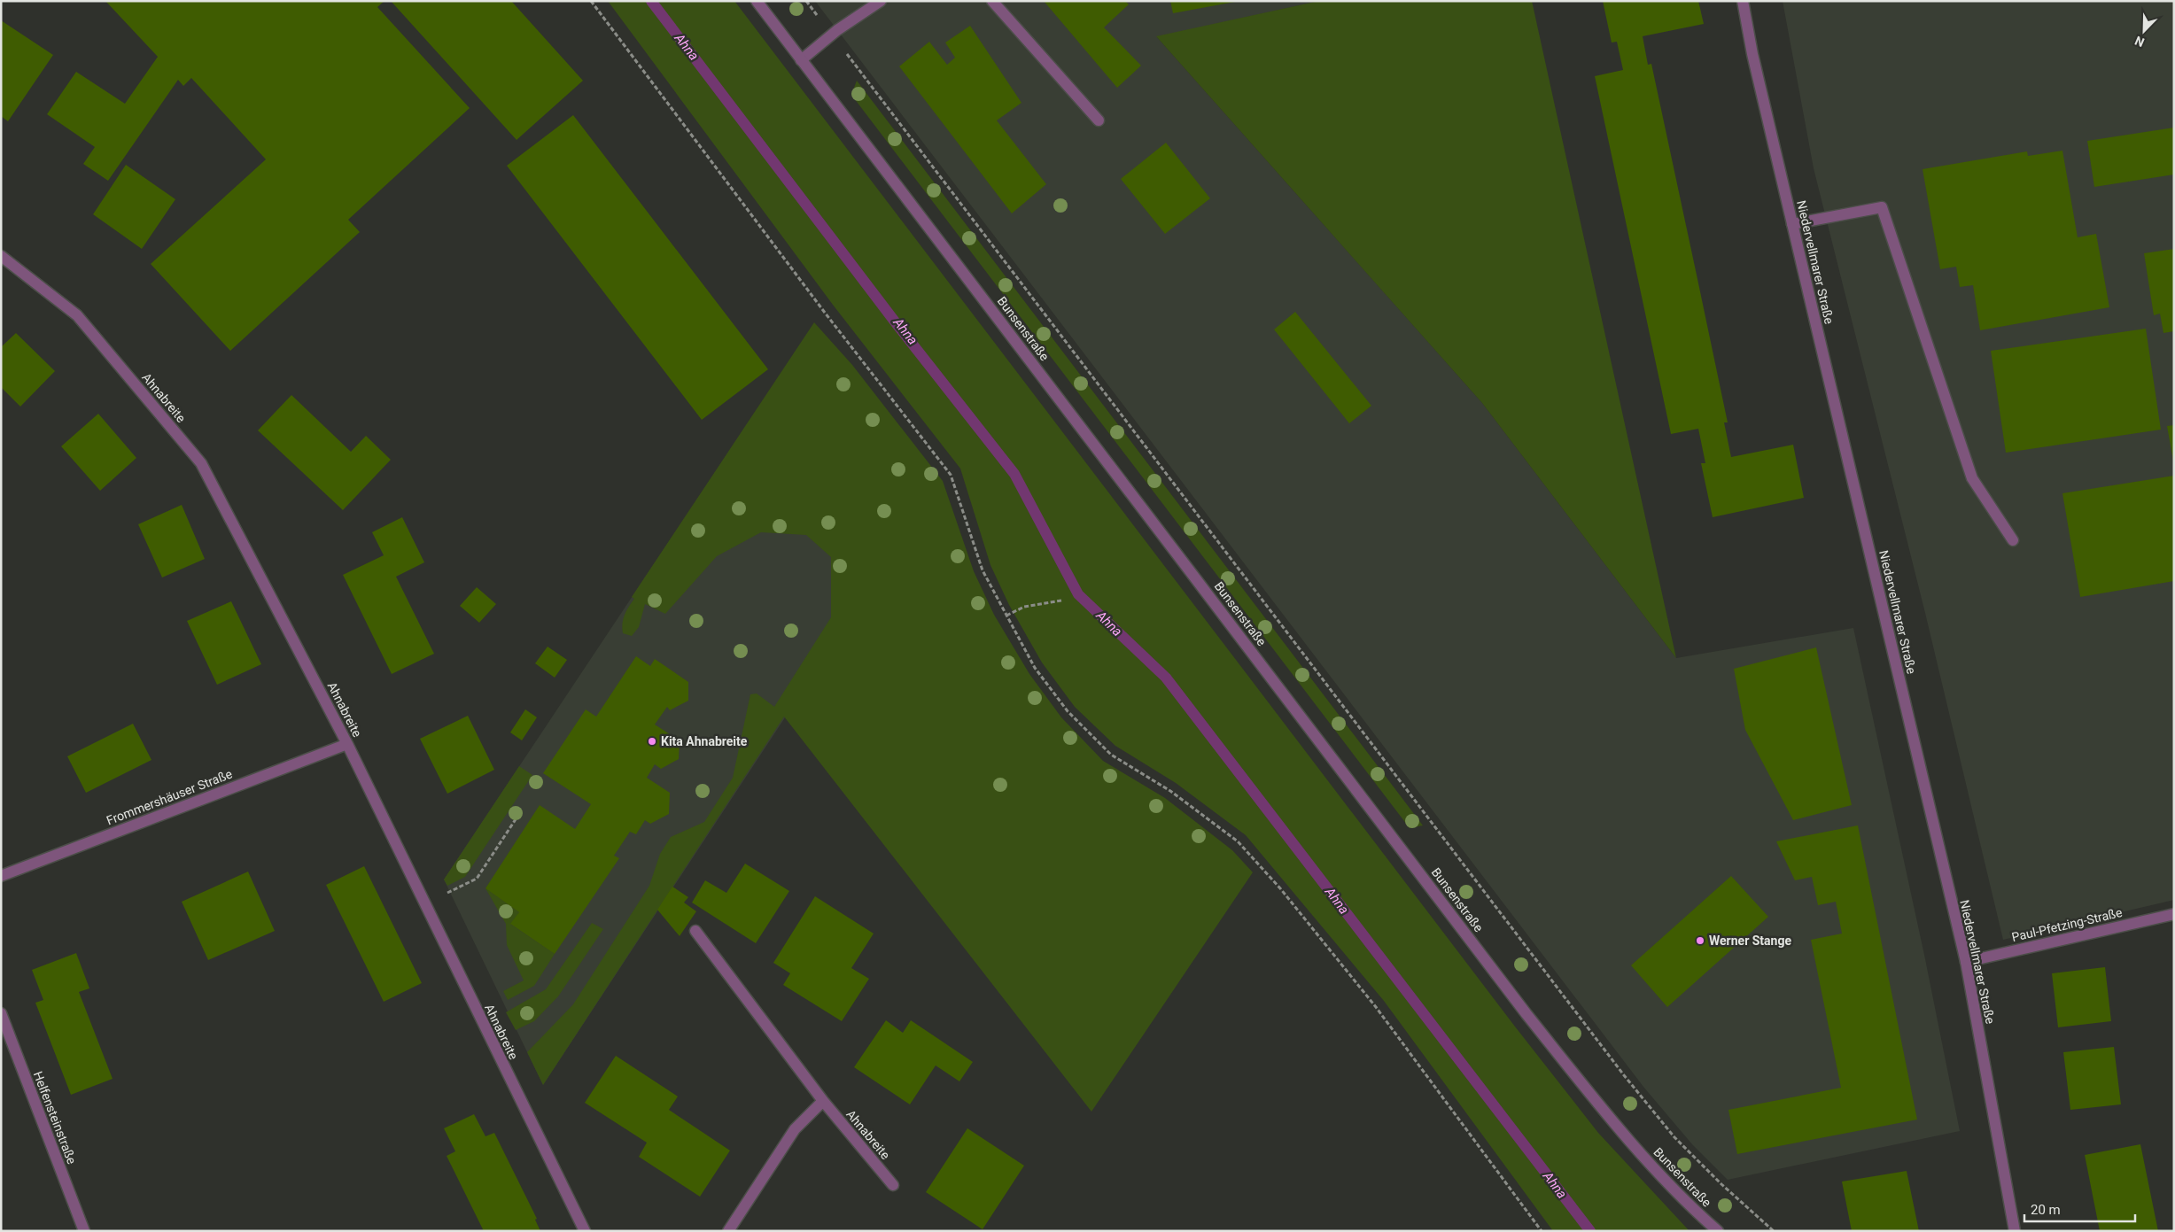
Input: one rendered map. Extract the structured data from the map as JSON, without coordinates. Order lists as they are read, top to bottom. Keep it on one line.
{"streets":{"street":["Niedervellmarer Straße","Bunsenstraße","Ahnabreite","Frommershäuser Straße","Paul-Pfetzing-Straße","Helfensteinstraße"]},"crossings":[["Niedervellmarer Straße","Paul-Pfetzing-Straße"],["Ahnabreite","Frommershäuser Straße"]],"water":["Ahna"],"places":["Kita Ahnabreite","Werner Stange"],"scale_bar":"20 m","north":"bottom left"}
